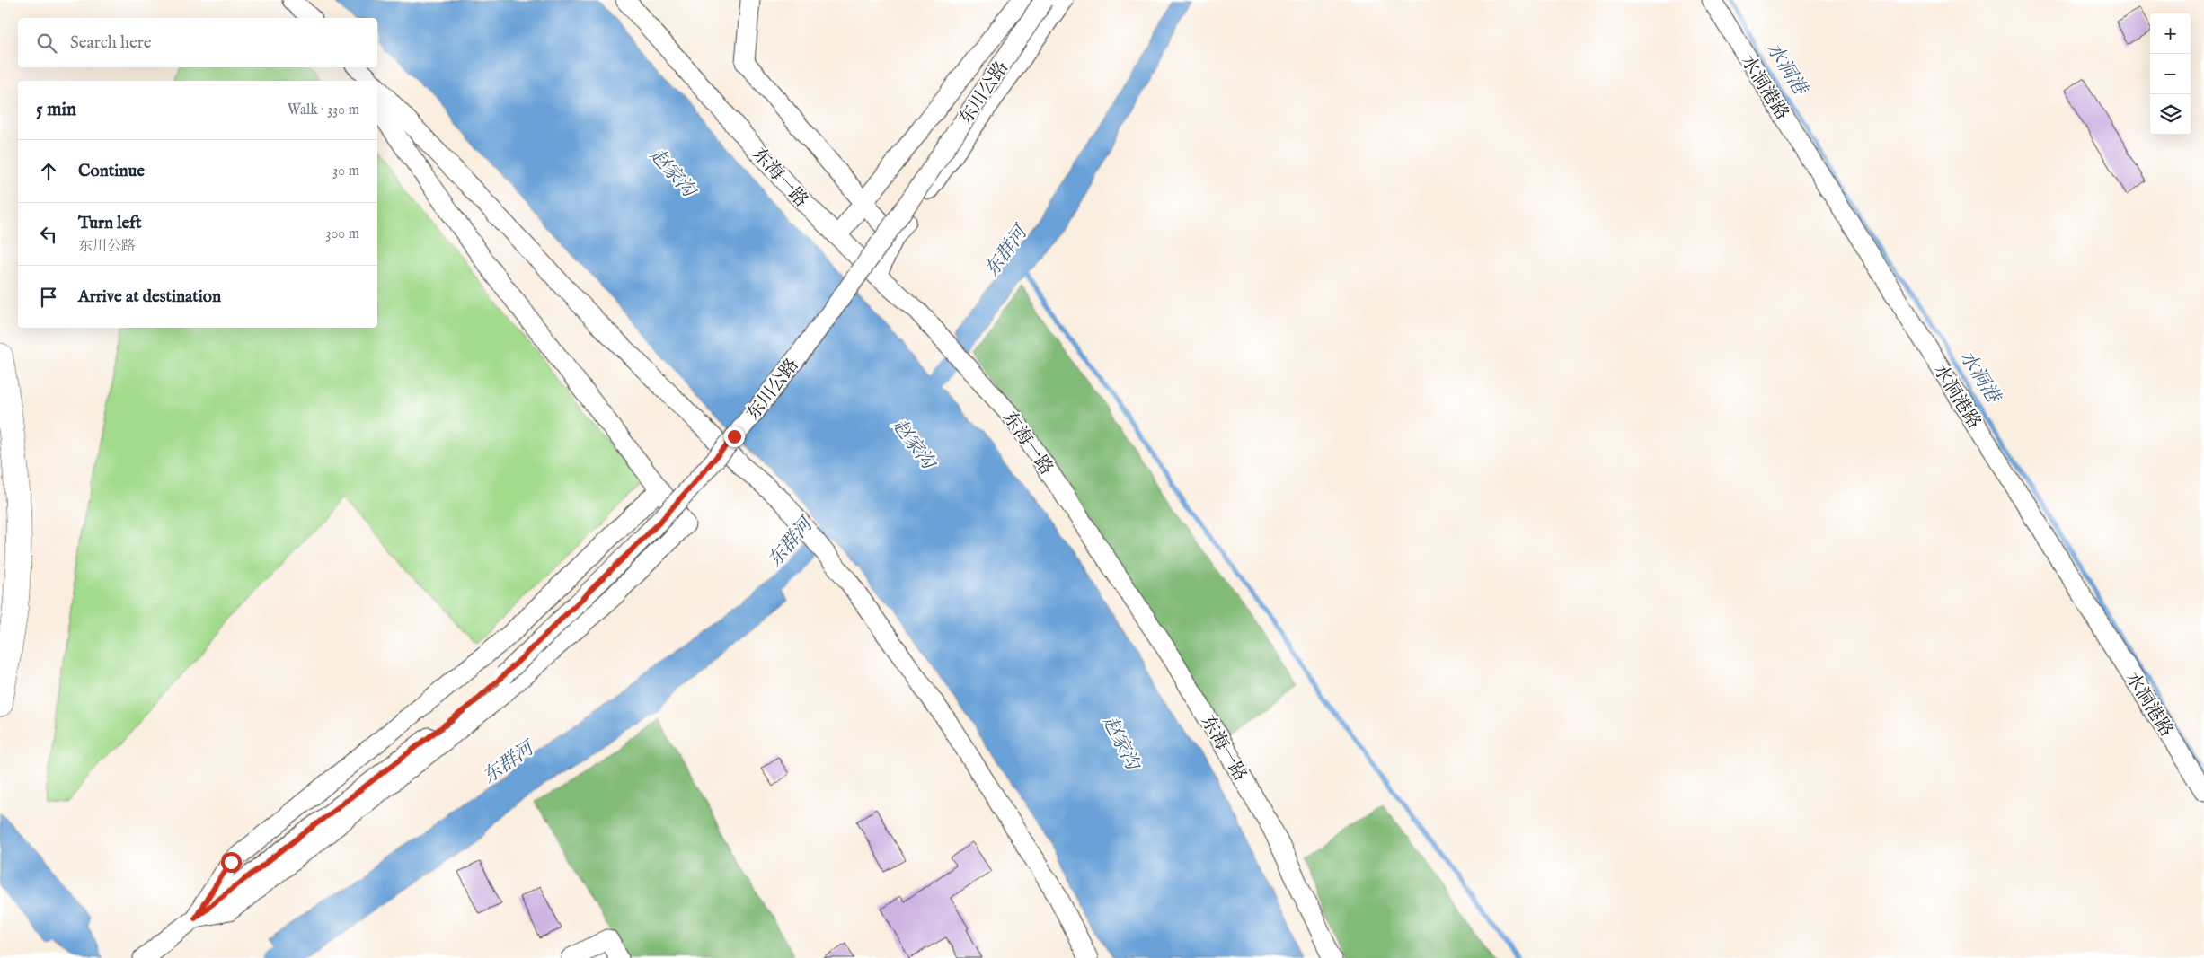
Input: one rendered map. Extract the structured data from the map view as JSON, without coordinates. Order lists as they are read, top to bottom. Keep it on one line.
{"streets":{"street":["水洞港路","东川公路","东海一路"]},"water":["水洞港","赵家沟","东群河"],"page":{"map_buttons":["+","−"],"search":"Search here","heading":["5 min","Walk · 330 m"],"list":[["Continue","30 m"],["Turn left","东川公路","300 m"],"Arrive at destination"]}}
